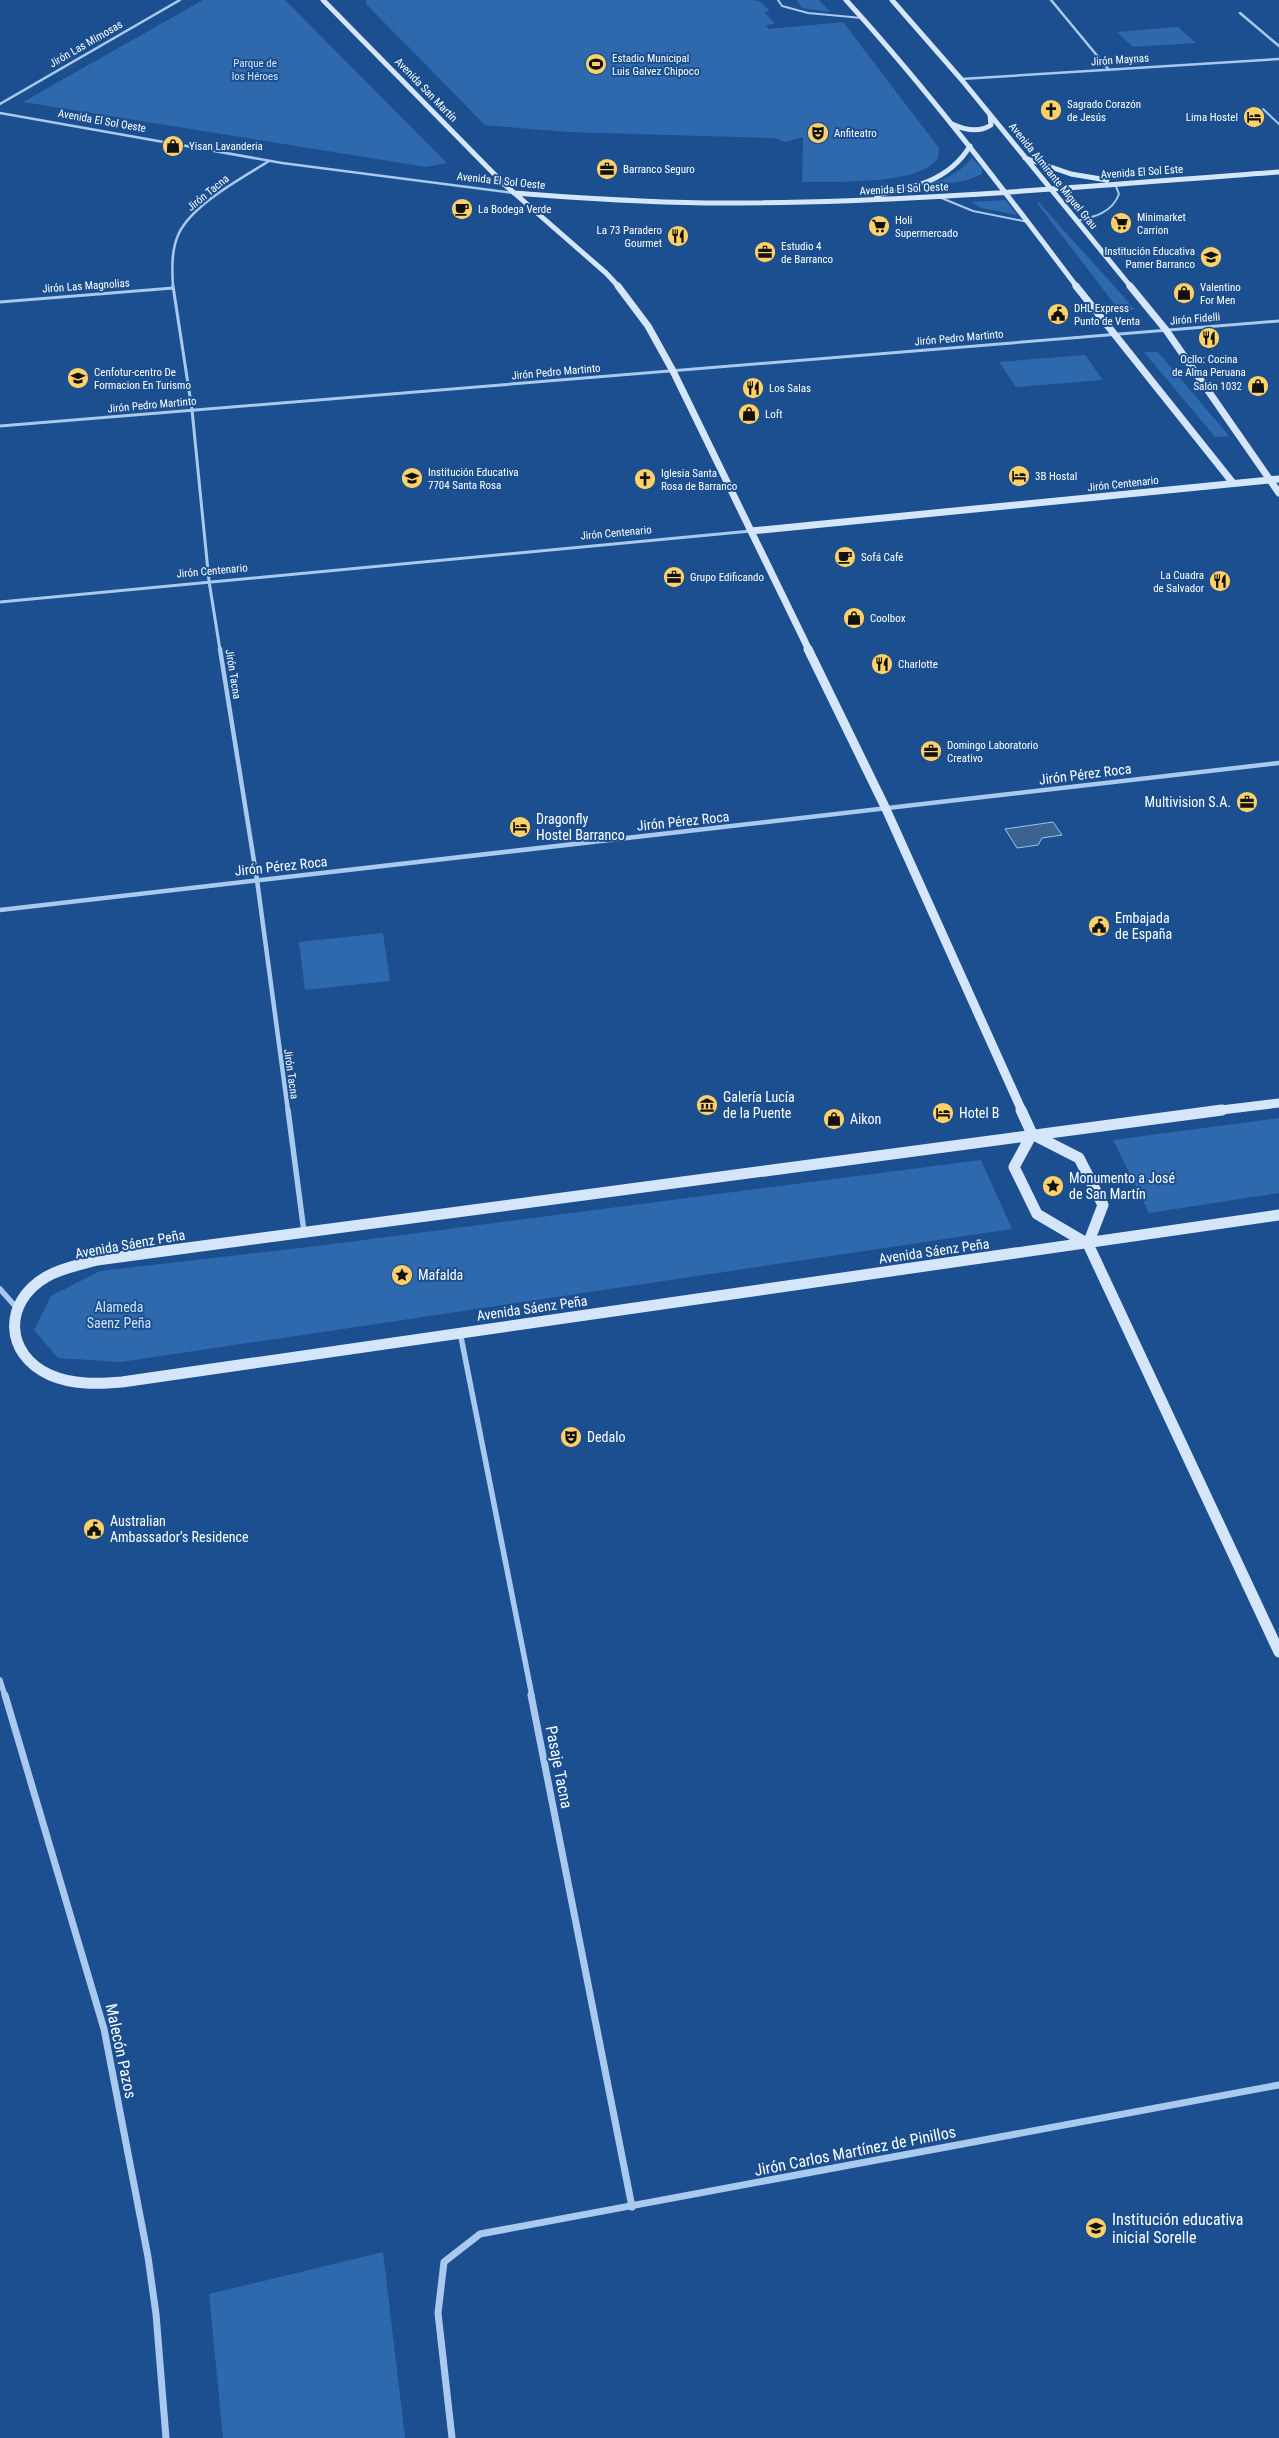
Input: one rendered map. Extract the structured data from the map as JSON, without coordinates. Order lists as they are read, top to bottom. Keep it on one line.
{"streets":{"main road":["Avenida San Martín","Avenida El Sol Oeste","Avenida El Sol Este","Avenida Almirante Miguel Grau","Jirón Centenario","Avenida Sáenz Peña"],"street":["Jirón Las Mimosas","Jirón Maynas","Jirón Tacna","Jirón Las Magnolias","Jirón Fidelli","Jirón Pedro Martinto","Jirón Pérez Roca","Pasaje Tacna","Malecón Pazos","Jirón Carlos Martínez de Pinillos"]},"crossings":[["Jirón Maynas","Avenida Almirante Miguel Grau"],["Avenida San Martín","Avenida El Sol Oeste"],["Avenida San Martín","Jirón Pedro Martinto"],["Avenida San Martín","Jirón Centenario"],["Avenida San Martín","Jirón Pérez Roca"],["Avenida San Martín","Avenida Sáenz Peña"],["Avenida El Sol Oeste","Avenida El Sol Este"],["Avenida El Sol Oeste","Jirón Tacna"],["Avenida El Sol Este","Avenida Almirante Miguel Grau"],["Avenida Almirante Miguel Grau","Jirón Fidelli"],["Avenida Almirante Miguel Grau","Jirón Centenario"],["Jirón Tacna","Jirón Las Magnolias"],["Jirón Tacna","Jirón Pedro Martinto"],["Jirón Tacna","Jirón Centenario"],["Jirón Tacna","Jirón Pérez Roca"],["Jirón Tacna","Avenida Sáenz Peña"],["Jirón Fidelli","Jirón Pedro Martinto"],["Avenida Sáenz Peña","Pasaje Tacna"],["Pasaje Tacna","Jirón Carlos Martínez de Pinillos"]],"parks":["Parque de los Héroes","Alameda Saenz Peña"],"places":{"sports":["Estadio Municipal Luis Galvez Chipoco"],"church":["Sagrado Corazón de Jesús","Iglesia Santa Rosa de Barranco"],"hotel":["Lima Hostel","3B Hostal","Dragonfly Hostel Barranco","Hotel B"],"theatre":["Anfiteatro","Dedalo"],"shop":["Yisan Lavanderia","Valentino For Men","Salón 1032","Loft","Coolbox","Aikon"],"office":["Barranco Seguro","Estudio 4 de Barranco","Grupo Edificando","Domingo Laboratorio Creativo","Multivision S.A."],"cafe":["La Bodega Verde","Sofá Café"],"supermarket":["Minimarket Carrion","Holi Supermercado"],"restaurant":["La 73 Paradero Gourmet","Ocllo: Cocina de Alma Peruana","Los Salas","La Cuadra de Salvador","Charlotte"],"school or university":["Institución Educativa Pamer Barranco","Cenfotur-centro De Formacion En Turismo","Institución Educativa 7704 Santa Rosa","Institución educativa inicial Sorelle"],"public building":["DHL Express Punto de Venta","Embajada de España","Australian Ambassador’s Residence"],"museum":["Galería Lucía de la Puente"],"place":["Monumento a José de San Martín","Mafalda"]}}
